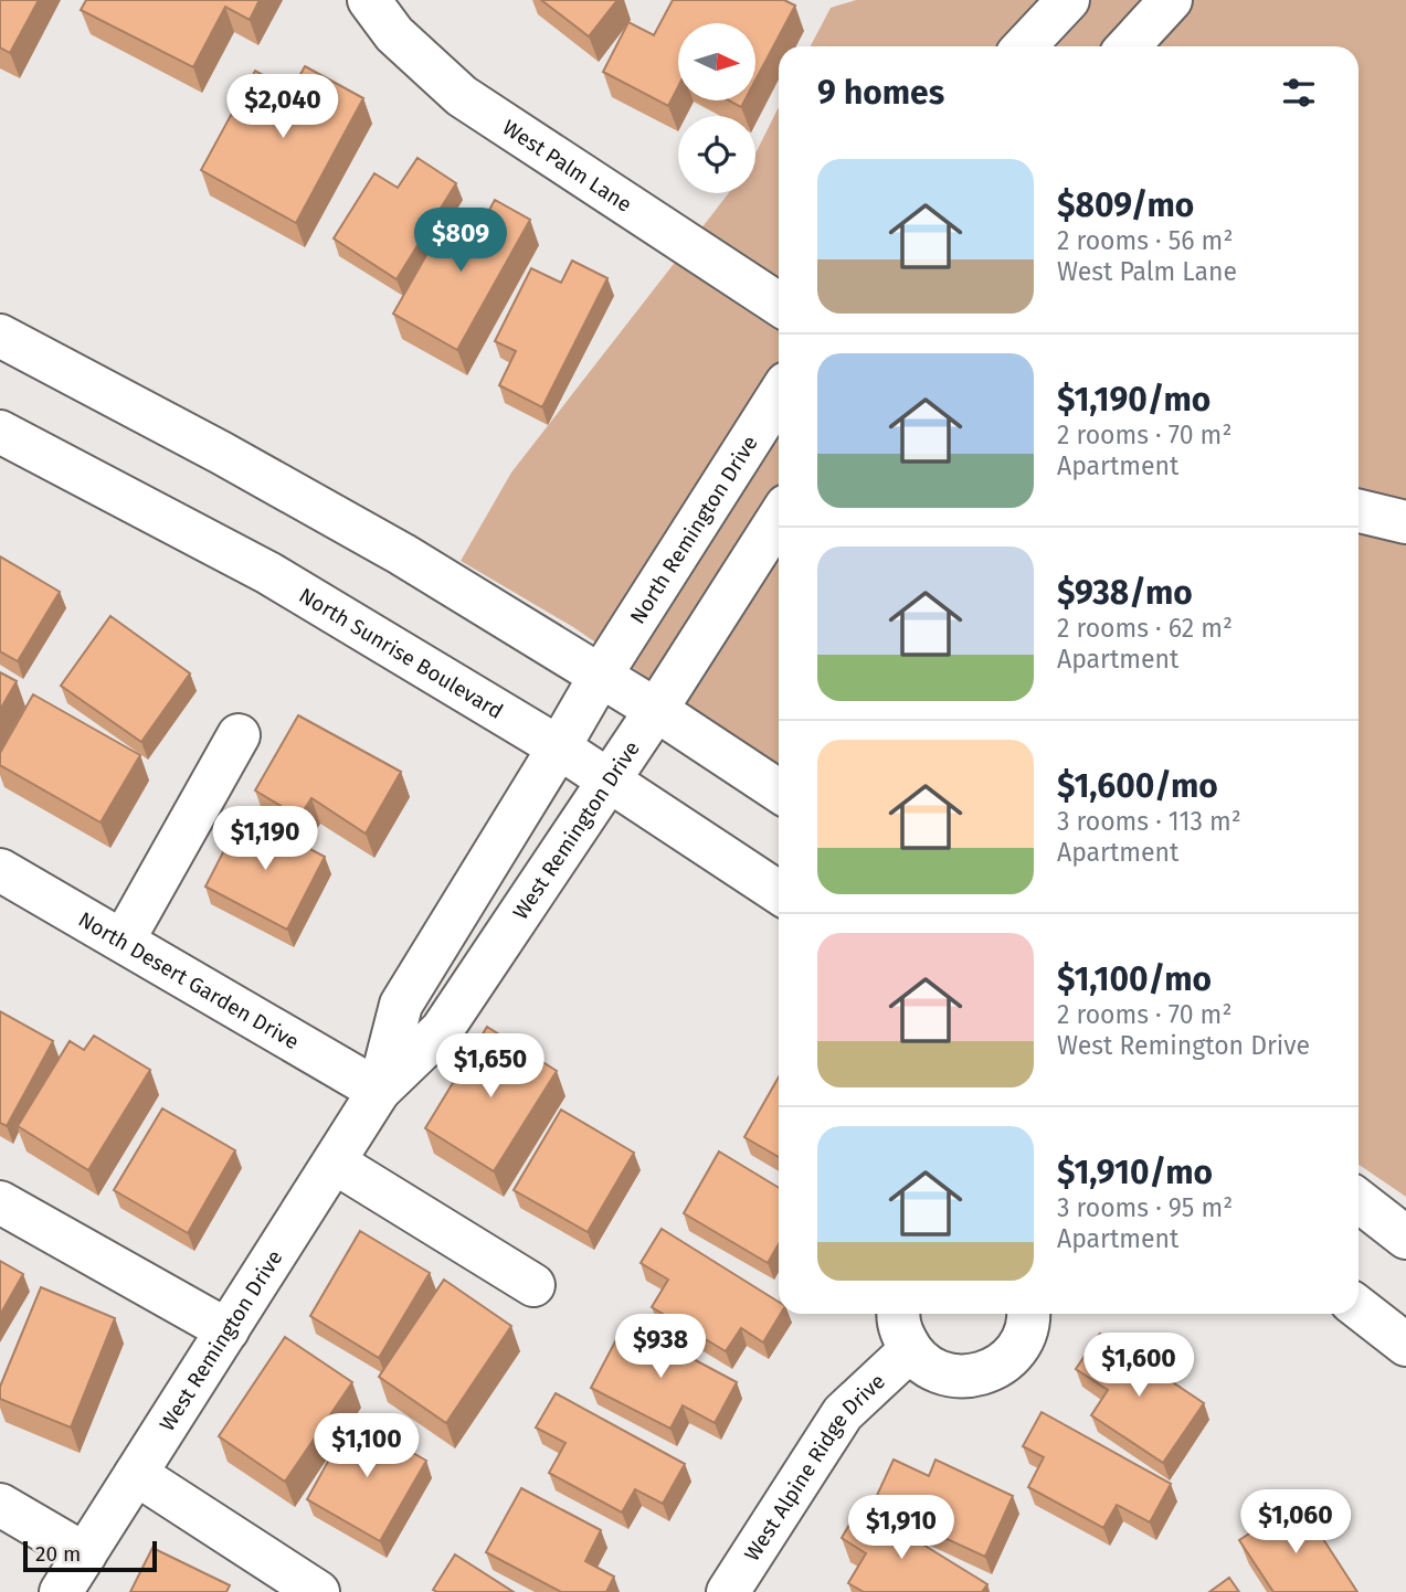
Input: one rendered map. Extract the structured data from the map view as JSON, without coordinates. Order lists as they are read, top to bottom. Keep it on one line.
{"streets":{"street":["West Palm Lane","North Remington Drive","North Sunrise Boulevard","West Remington Drive","North Desert Garden Drive","West Alpine Ridge Drive"]},"crossings":[["North Remington Drive","West Remington Drive"],["North Sunrise Boulevard","West Remington Drive"],["West Remington Drive","North Desert Garden Drive"]],"scale_bar":"20 m","north":"right","page":{"heading":"9 homes","price":["$2,040","$809","$1,190","$1,650","$938","$1,600","$1,100","$1,060","$1,910"],"list":[{"name":"$809/mo","note":"2 rooms · 56 m² · West Palm Lane"},{"name":"$1,190/mo","note":"2 rooms · 70 m² · Apartment"},{"name":"$938/mo","note":"2 rooms · 62 m² · Apartment"},{"name":"$1,600/mo","note":"3 rooms · 113 m² · Apartment"},{"name":"$1,100/mo","note":"2 rooms · 70 m² · West Remington Drive"},{"name":"$1,910/mo","note":"3 rooms · 95 m² · Apartment"}],"scale":"20 m"}}
